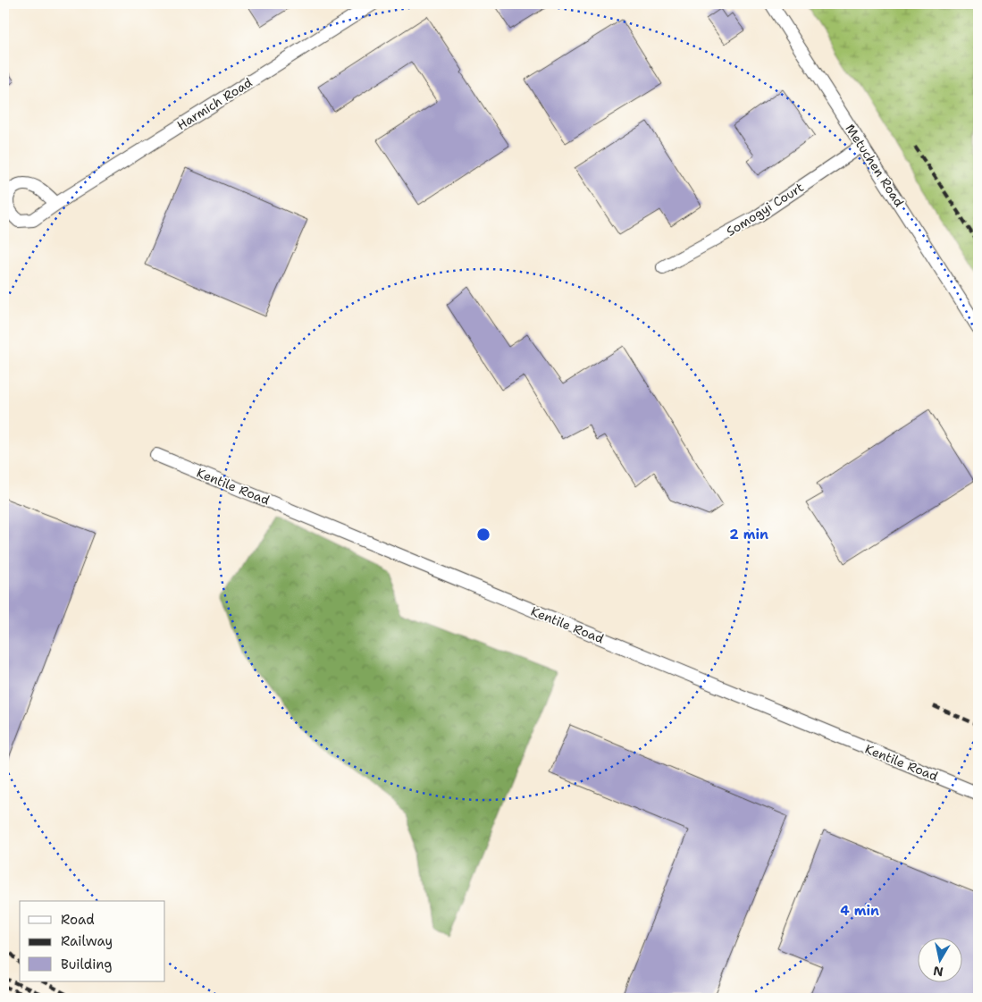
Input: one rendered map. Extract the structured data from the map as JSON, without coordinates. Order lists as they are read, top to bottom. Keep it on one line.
{"streets":{"street":["Harmich Road","Metuchen Road","Somogyi Court","Kentile Road"]},"crossings":[["Metuchen Road","Somogyi Court"]],"legend":["Road","Railway","Building"],"north":"bottom","rings":["2 min","4 min"]}
